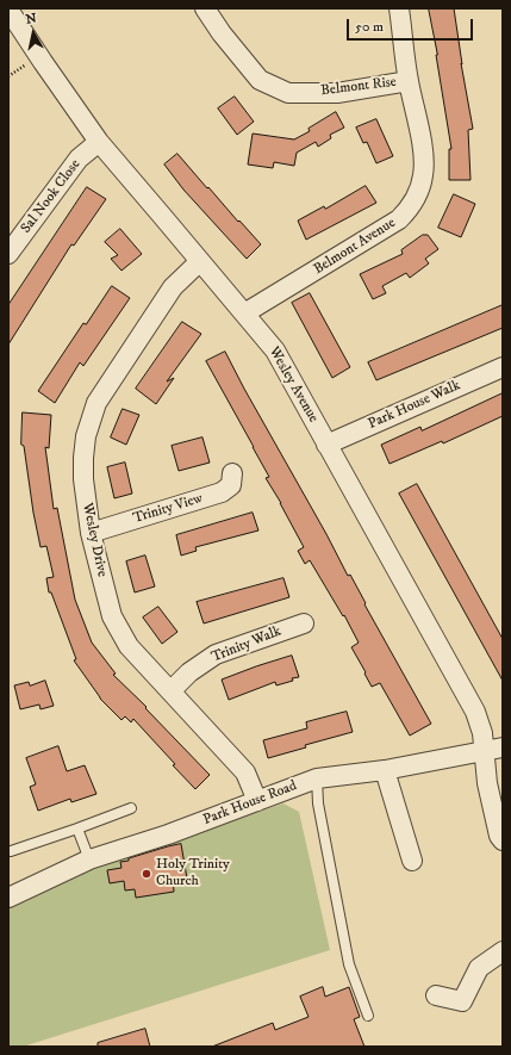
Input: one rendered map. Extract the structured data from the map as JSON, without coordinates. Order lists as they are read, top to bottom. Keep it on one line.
{"streets":{"street":["Belmont Rise","Sal Nook Close","Belmont Avenue","Wesley Avenue","Park House Walk","Trinity View","Wesley Drive","Trinity Walk","Park House Road"]},"crossings":[["Belmont Rise","Belmont Avenue"],["Sal Nook Close","Wesley Avenue"],["Belmont Avenue","Wesley Avenue"],["Wesley Avenue","Park House Walk"],["Wesley Avenue","Wesley Drive"],["Wesley Avenue","Park House Road"],["Trinity View","Wesley Drive"],["Wesley Drive","Trinity Walk"],["Wesley Drive","Park House Road"]],"places":["Holy Trinity Church"],"scale_bar":"50 m","north":"top"}
